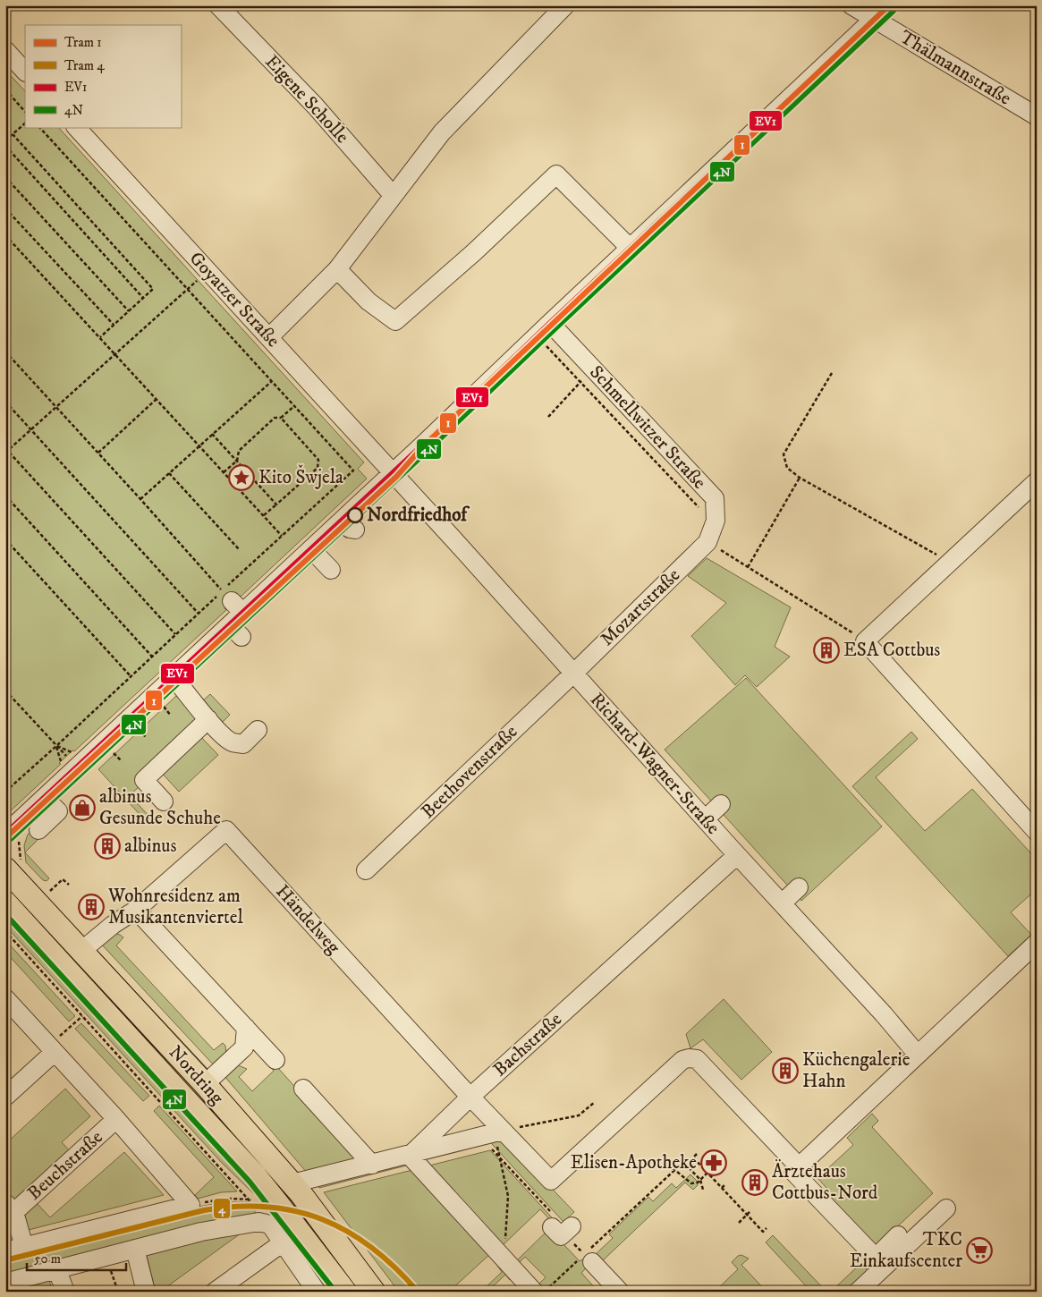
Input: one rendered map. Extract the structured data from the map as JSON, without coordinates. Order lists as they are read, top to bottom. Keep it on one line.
{"streets":{"main road":["Nordring"],"street":["Thälmannstraße","Eigene Scholle","Goyatzer Straße","Schmellwitzer Straße","Mozartstraße","Richard-Wagner-Straße","Beethovenstraße","Händelweg","Bachstraße","Beuchstraße"]},"crossings":[["Goyatzer Straße","Richard-Wagner-Straße"],["Schmellwitzer Straße","Mozartstraße"],["Mozartstraße","Richard-Wagner-Straße"],["Mozartstraße","Beethovenstraße"],["Richard-Wagner-Straße","Beethovenstraße"],["Richard-Wagner-Straße","Bachstraße"],["Händelweg","Bachstraße"],["Händelweg","Nordring"]],"places":{"place":["Kito Šwjela"],"other":["Nordfriedhof"],"building":["ESA Cottbus","albinus","Wohnresidenz am Musikantenviertel","Küchengalerie Hahn","Ärztehaus Cottbus-Nord"],"shop":["albinus Gesunde Schuhe"],"pharmacy":["Elisen-Apotheke"],"supermarket":["TKC Einkaufscenter"]},"lines":["tram line 1","transit line EV1","transit line 4N","tram line 4"],"legend":["Tram 1","Tram 4","EV1","4N"],"scale_bar":"50 m"}
